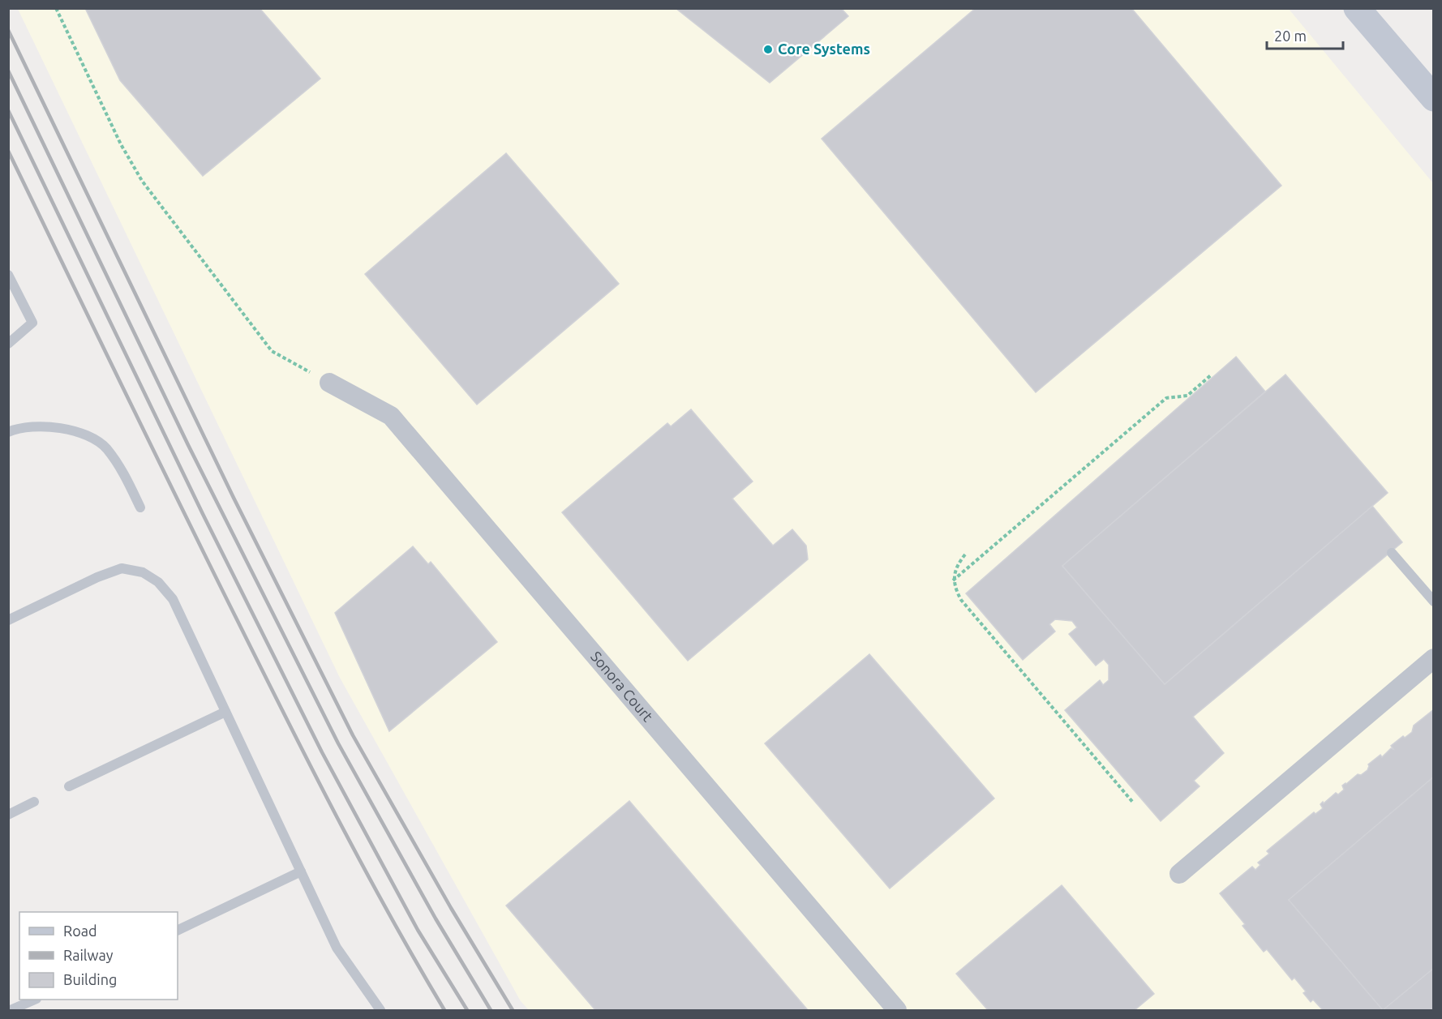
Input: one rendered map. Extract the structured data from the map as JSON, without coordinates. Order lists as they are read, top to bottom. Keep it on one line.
{"streets":{"street":["Sonora Court"]},"places":["Core Systems"],"legend":["Road","Railway","Building"],"scale_bar":"20 m"}
